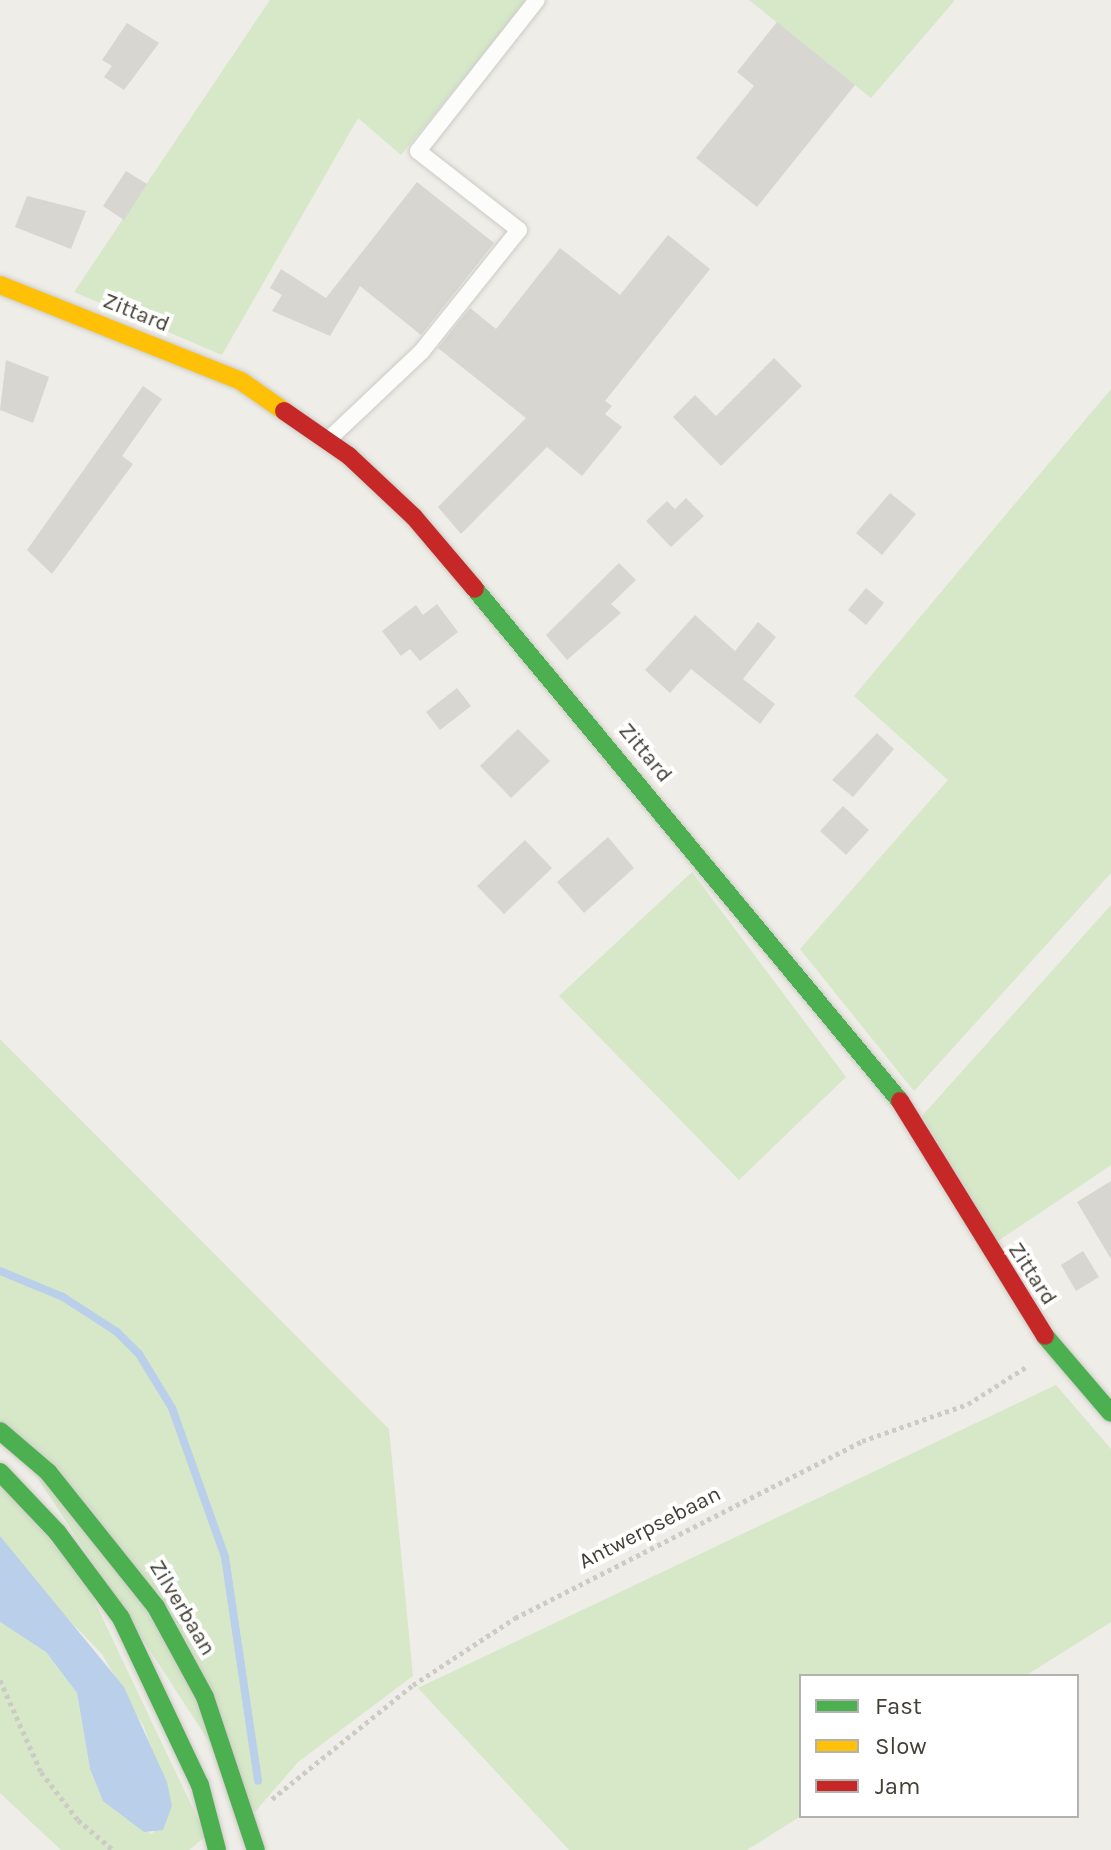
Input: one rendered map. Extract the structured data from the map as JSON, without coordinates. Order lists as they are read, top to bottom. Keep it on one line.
{"streets":{"street":["Zittard","Zilverbaan"],"path":["Antwerpsebaan"]},"crossings":[["Zittard","Antwerpsebaan"]],"legend":["Fast","Slow","Jam"]}
